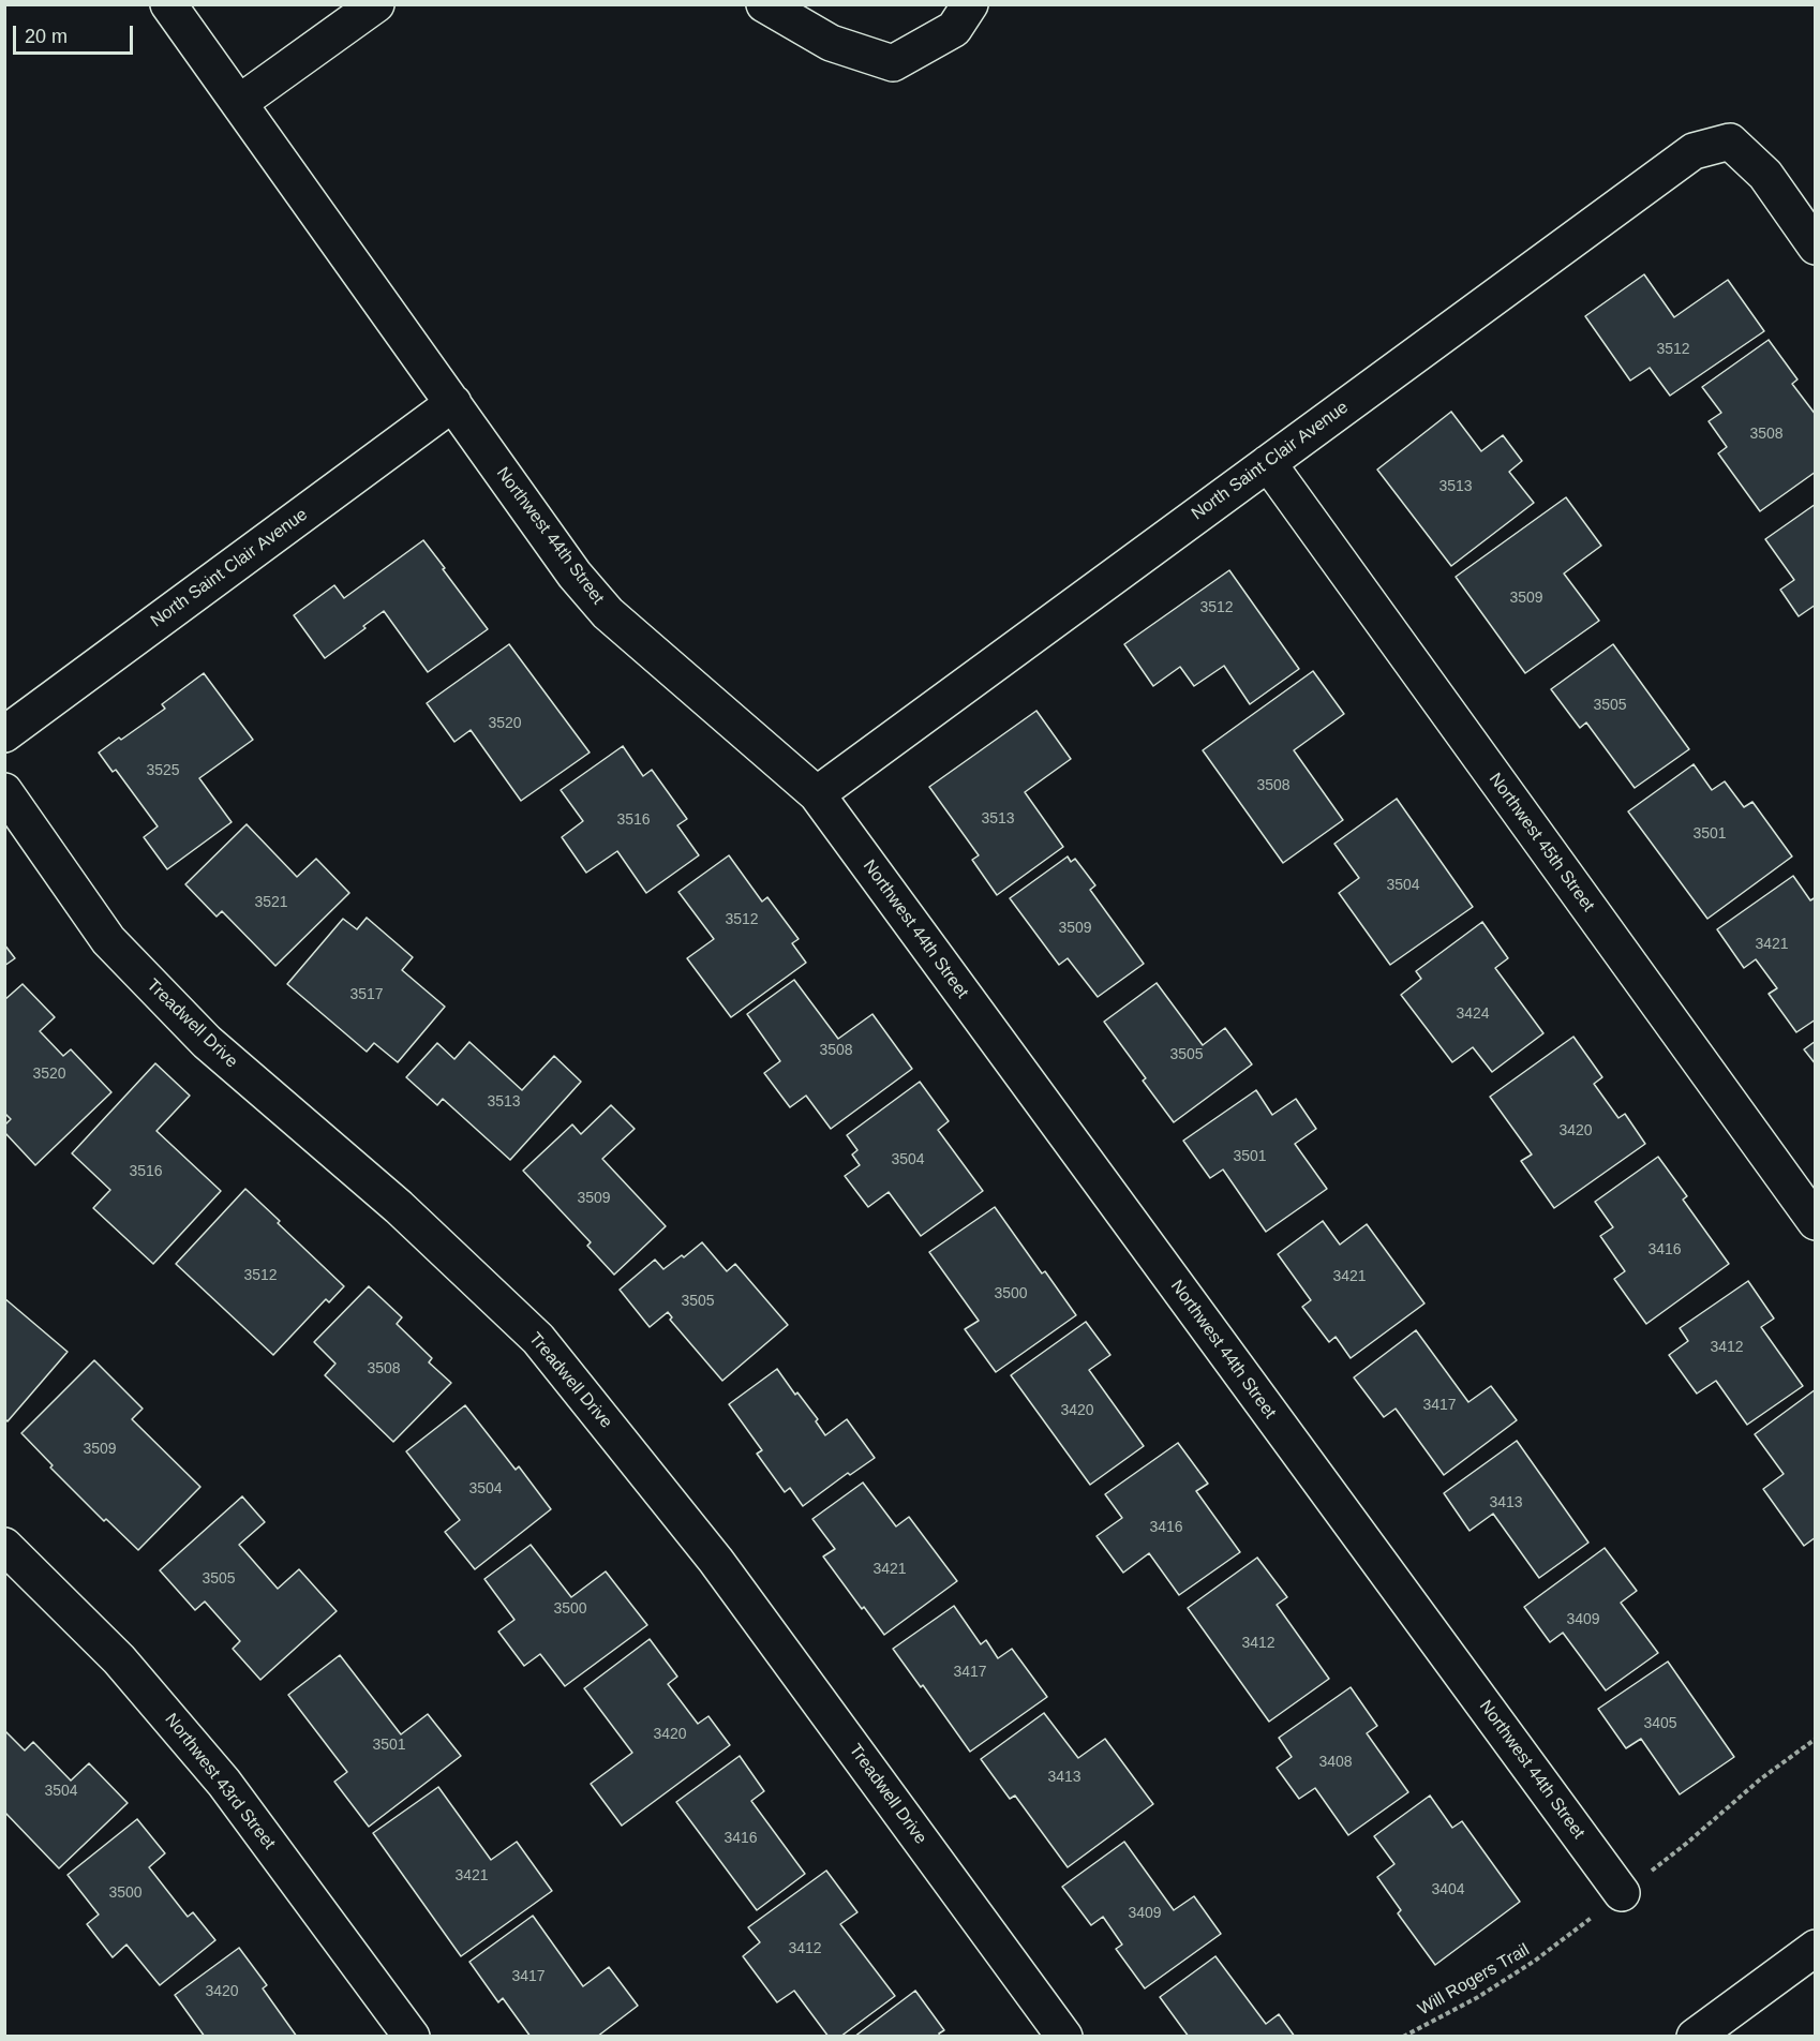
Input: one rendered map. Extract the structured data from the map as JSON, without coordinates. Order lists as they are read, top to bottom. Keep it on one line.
{"streets":{"main road":["North Saint Clair Avenue","Northwest 44th Street","Northwest 45th Street","Treadwell Drive","Northwest 43rd Street"],"path":["Will Rogers Trail"]},"crossings":[["North Saint Clair Avenue","Northwest 44th Street"],["North Saint Clair Avenue","Northwest 45th Street"]],"house_numbers":["3512","3508","3513","3509","3512","3505","3520","3525","3508","3513","3516","3501","3504","3521","3512","3509","3421","3517","3424","3508","3505","3520","3513","3420","3501","3504","3516","3509","3416","3512","3421","3500","3505","3412","3508","3417","3420","3509","3504","3413","3416","3421","3505","3500","3409","3412","3417","3405","3420","3501","3408","3413","3504","3416","3421","3404","3500","3409","3412","3417","3420"],"scale_bar":"20 m"}
